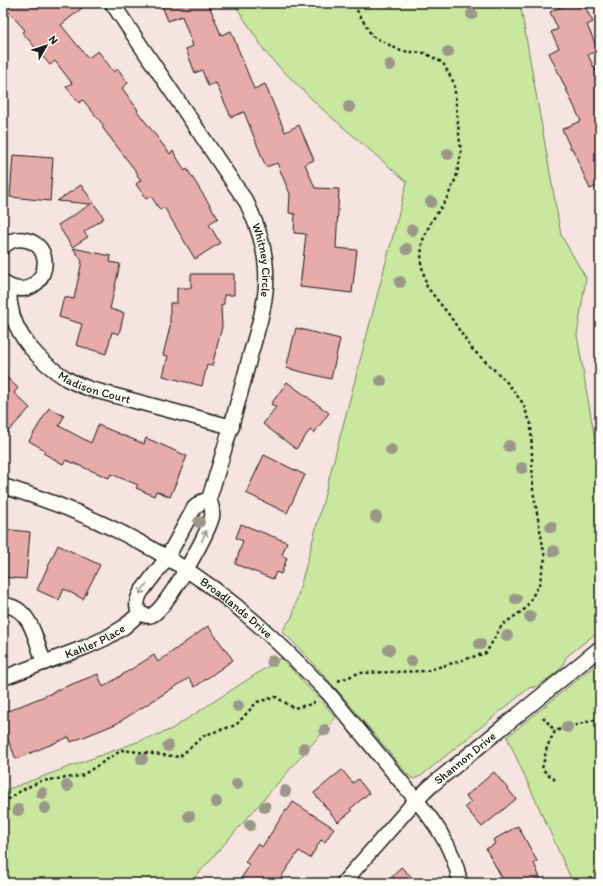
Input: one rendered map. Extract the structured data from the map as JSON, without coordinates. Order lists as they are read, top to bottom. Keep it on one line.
{"streets":{"street":["Whitney Circle","Madison Court","Broadlands Drive","Kahler Place","Shannon Drive"]},"crossings":[["Whitney Circle","Madison Court"],["Whitney Circle","Broadlands Drive"],["Broadlands Drive","Shannon Drive"]],"north":"top right"}
